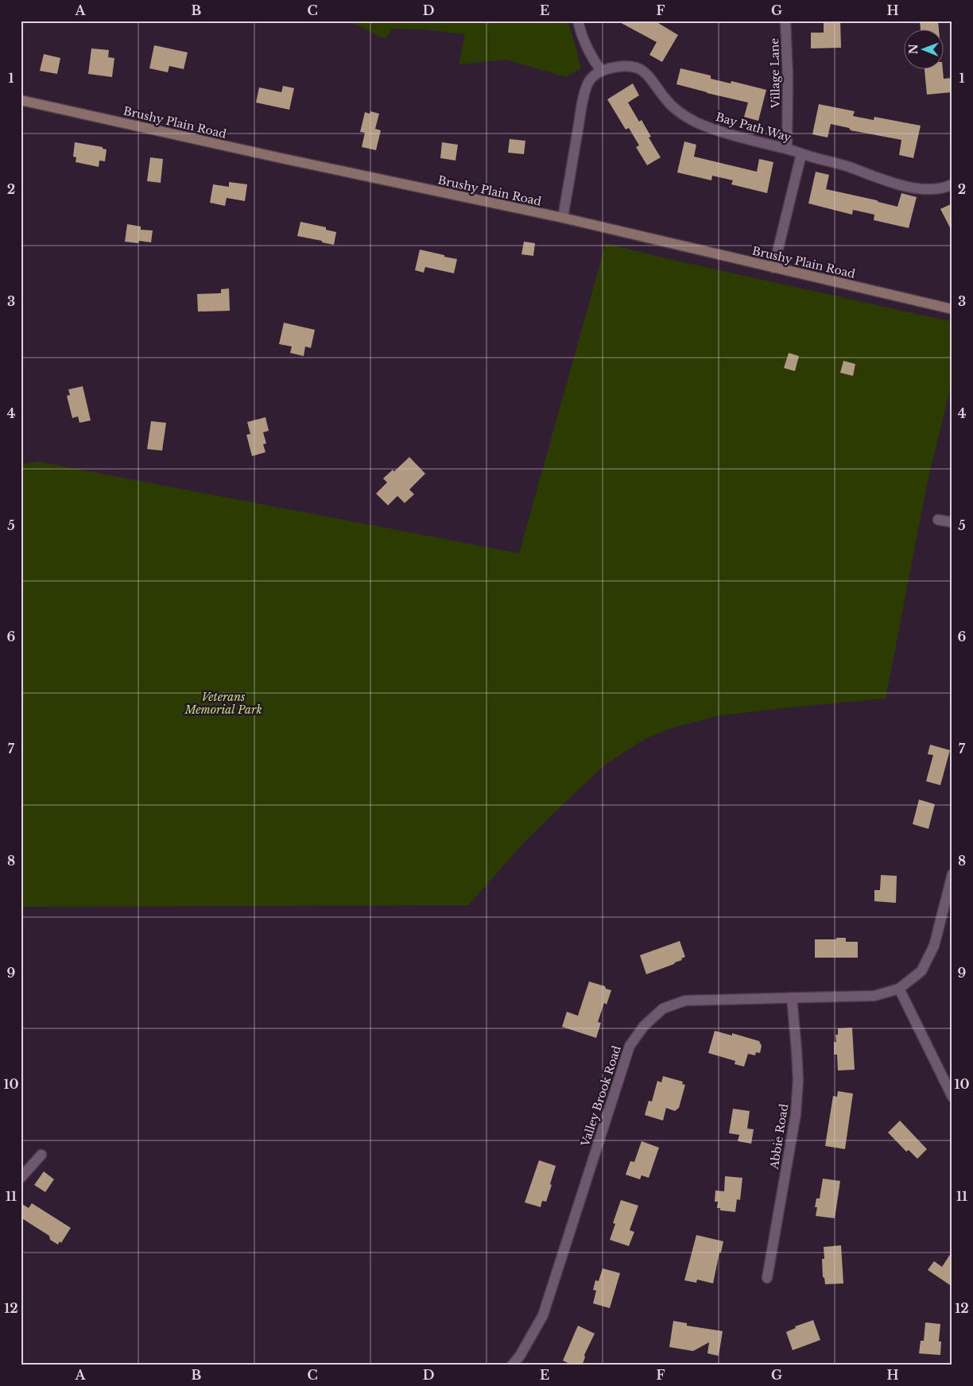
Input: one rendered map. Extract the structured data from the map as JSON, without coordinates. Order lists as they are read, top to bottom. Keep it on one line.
{"streets":{"main road":["Brushy Plain Road"],"street":["Village Lane","Bay Path Way","Valley Brook Road","Abbie Road"]},"crossings":[["Village Lane","Bay Path Way"],["Valley Brook Road","Abbie Road"]],"parks":["Veterans Memorial Park"],"north":"left","grid":{"columns":["A","B","C","D","E","F","G","H"],"rows":["1","2","3","4","5","6","7","8","9","10","11","12"]}}
